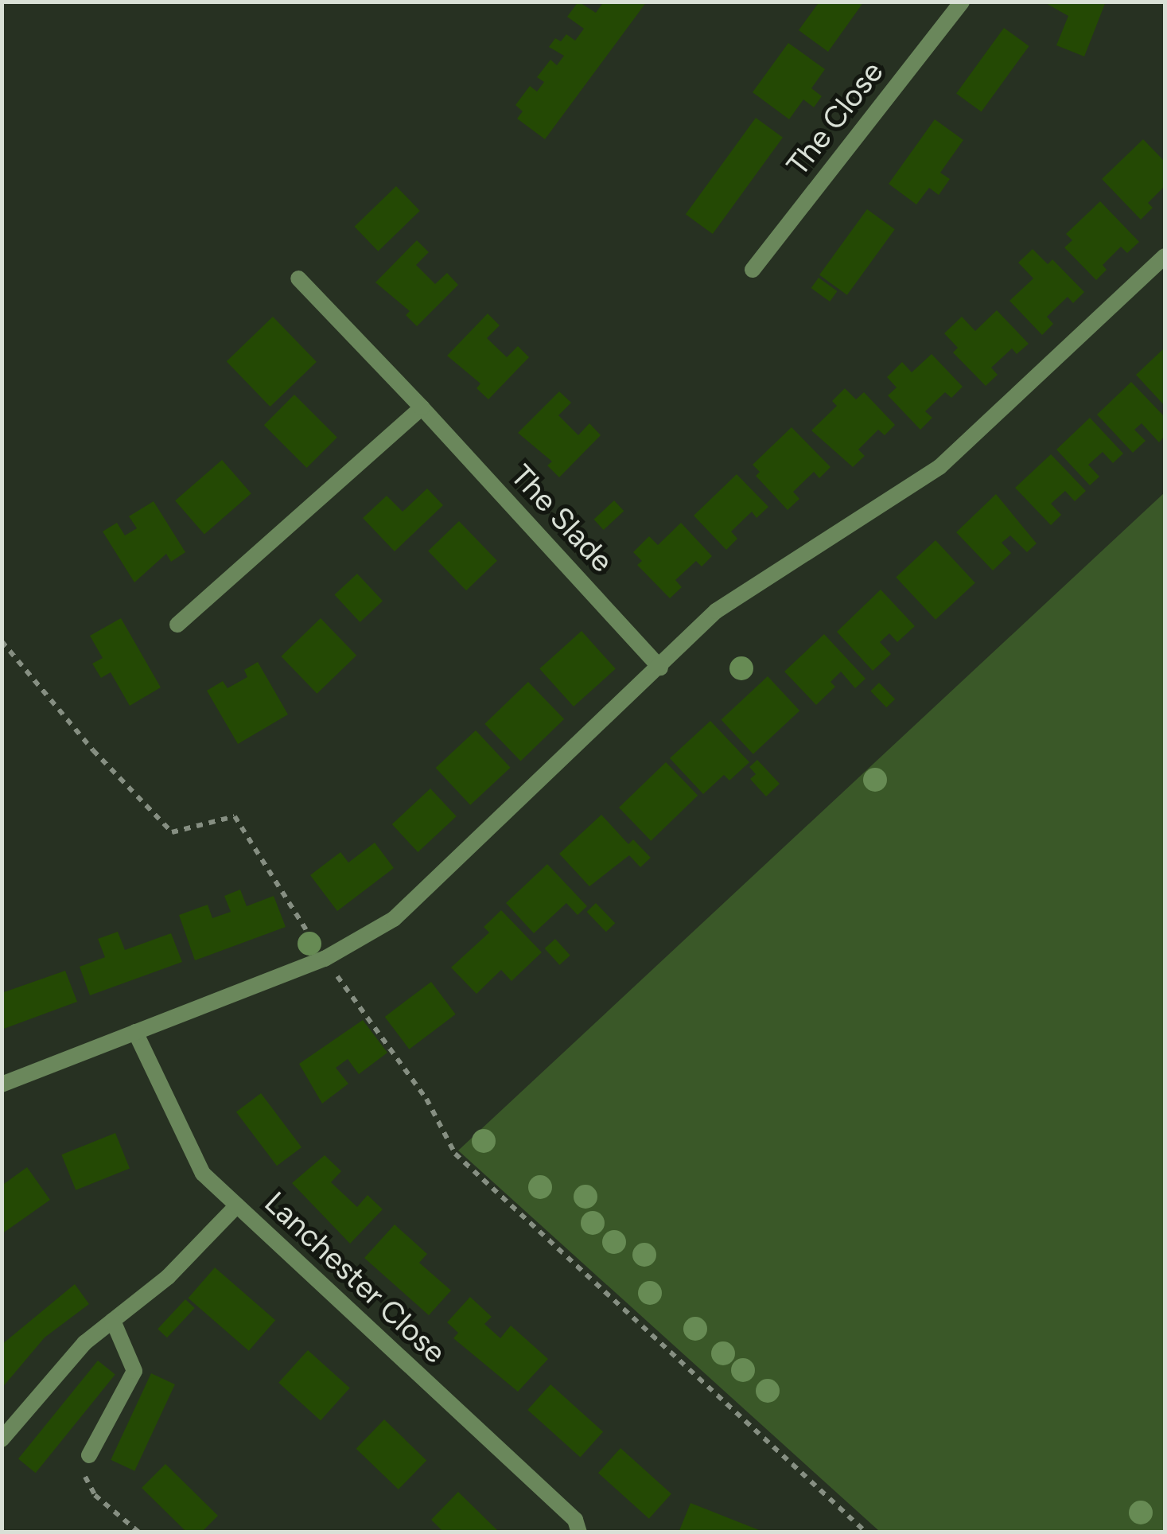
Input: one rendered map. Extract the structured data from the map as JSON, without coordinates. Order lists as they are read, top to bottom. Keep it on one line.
{"streets":{"street":["The Close","The Slade","Lanchester Close"]}}
